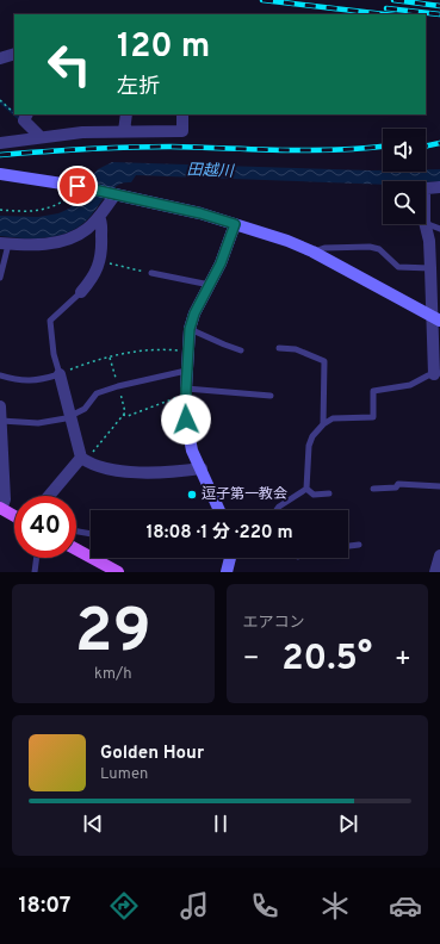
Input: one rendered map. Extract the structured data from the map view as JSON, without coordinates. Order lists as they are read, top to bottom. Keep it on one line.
{"water":["田越川"],"places":["逗子第一教会"],"page":{"turn":["120 m","左折"],"limit":"40","trip":"18:08 · 1 分 · 220 m","tile":[["29","km/h"],"エアコン"],"heat":["−","20.5°","+"],"song":["Golden Hour","Lumen"],"tabs":"18:07"}}
